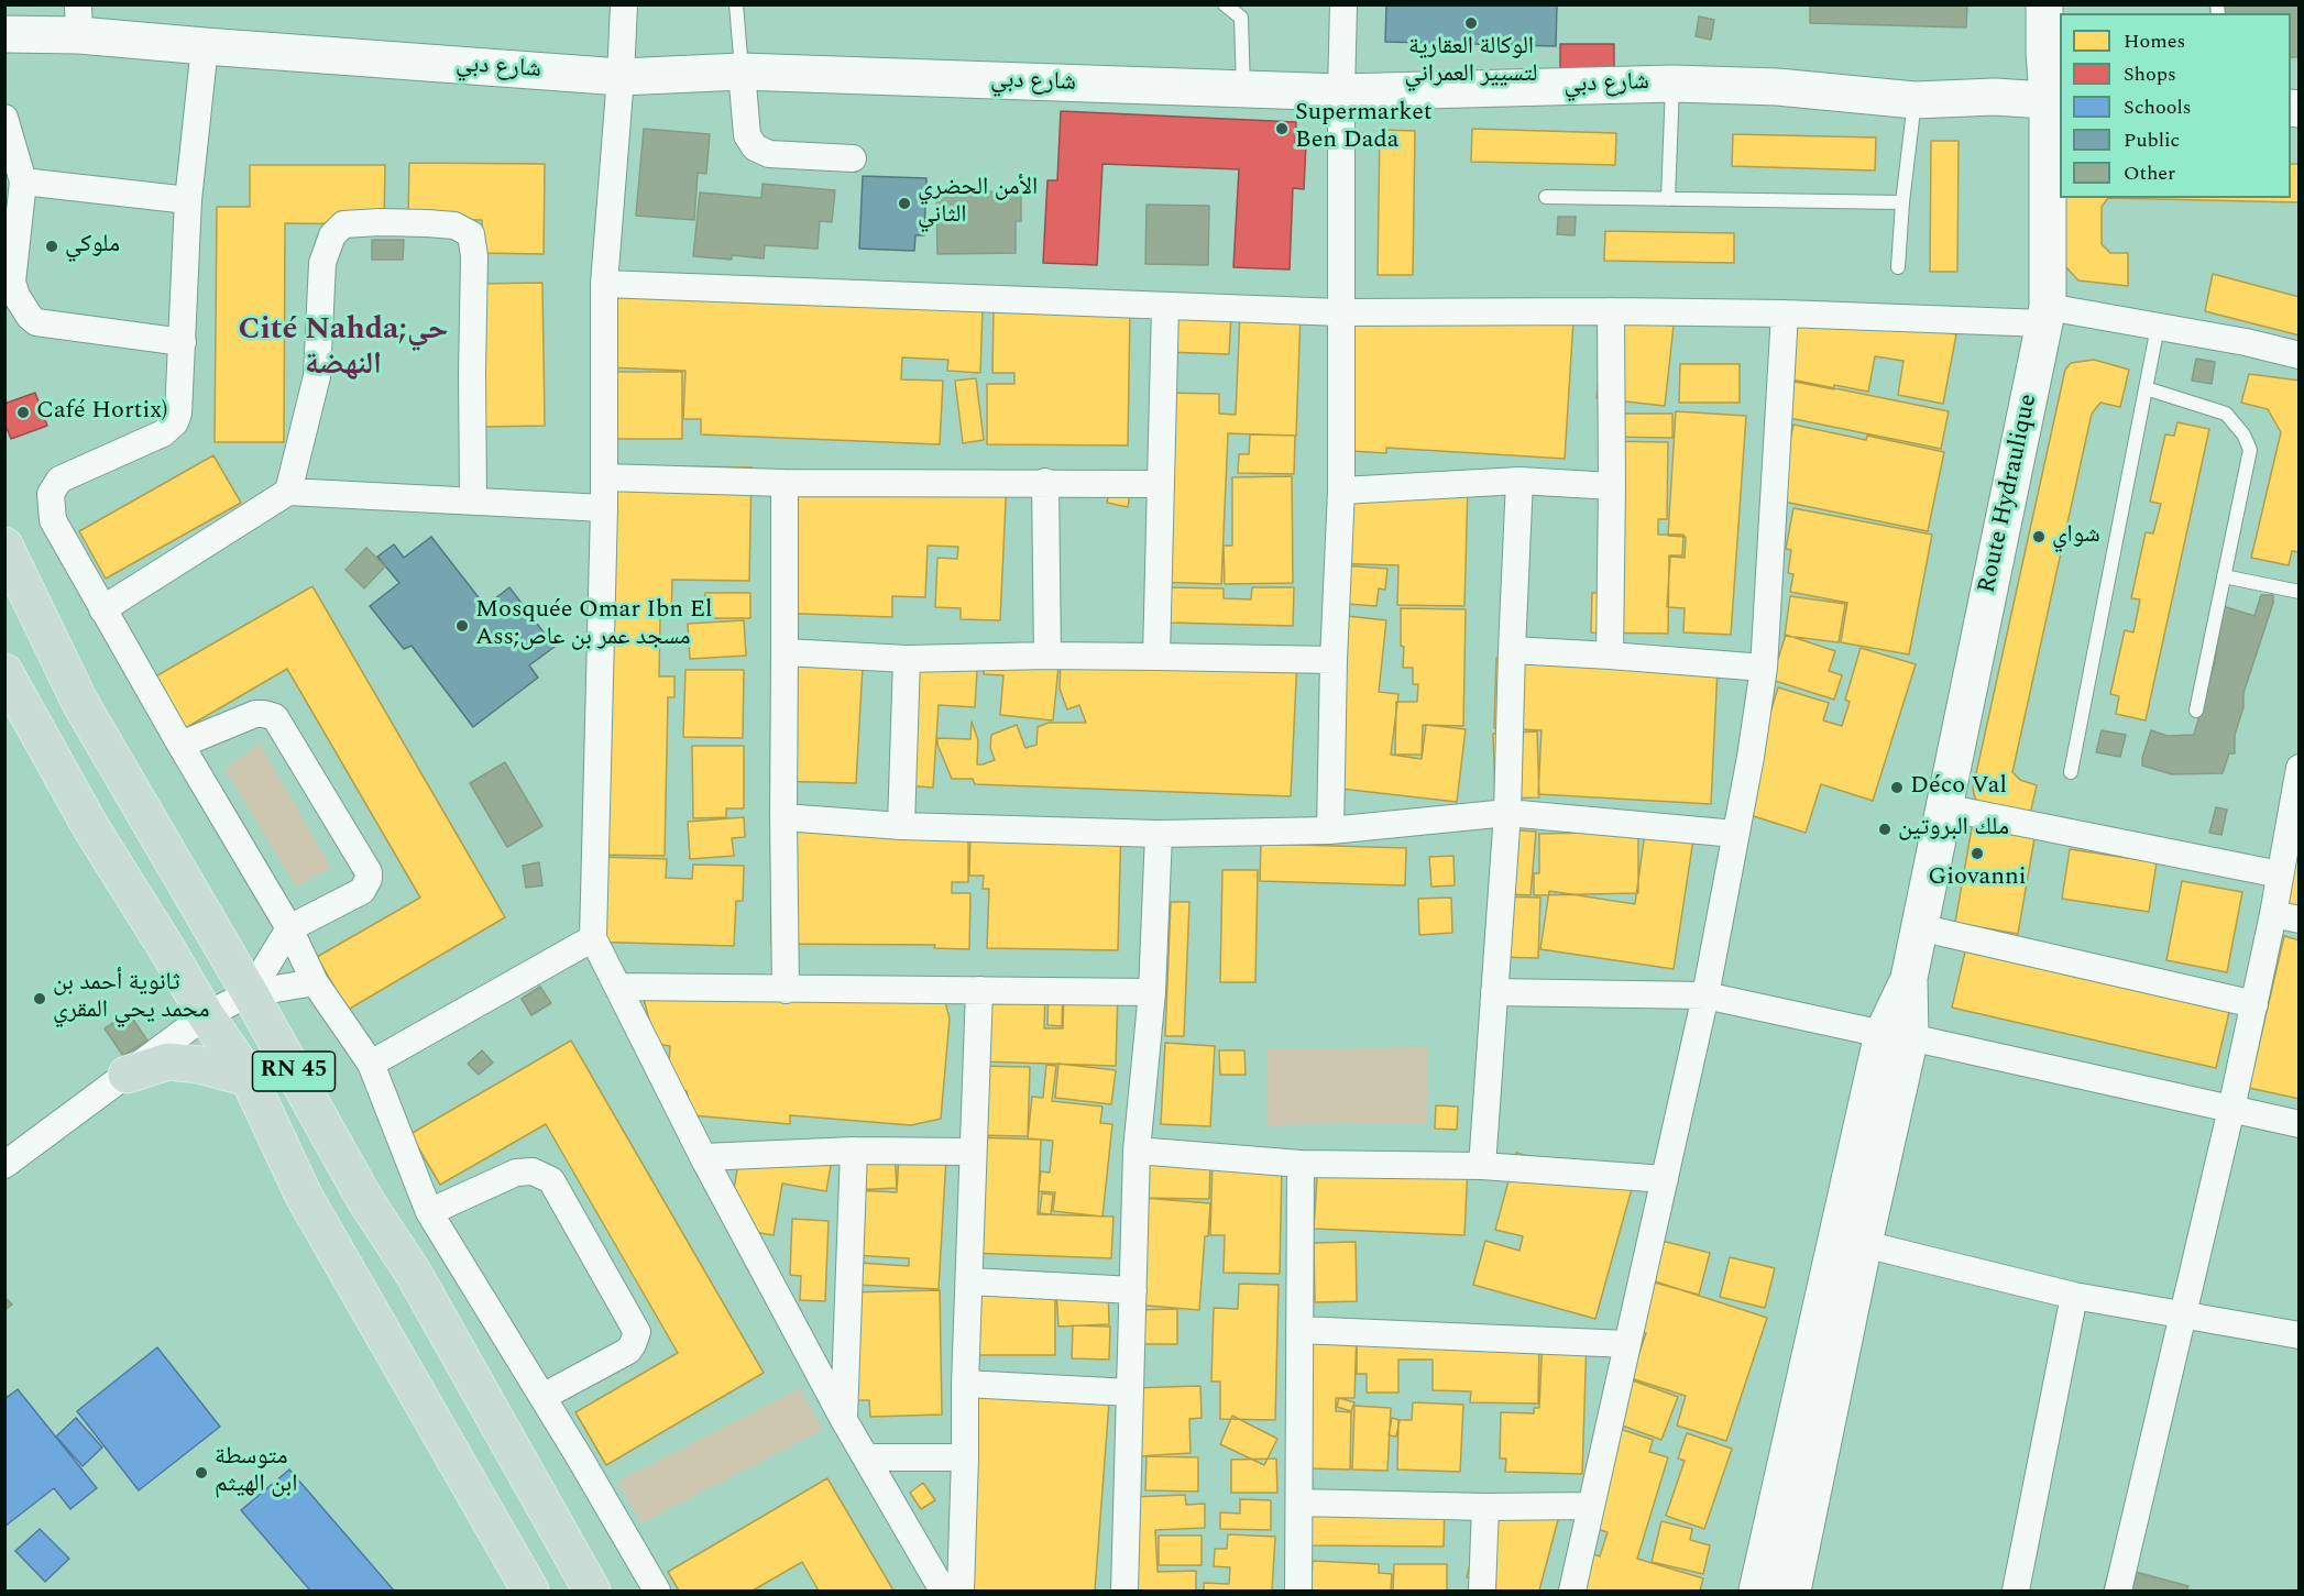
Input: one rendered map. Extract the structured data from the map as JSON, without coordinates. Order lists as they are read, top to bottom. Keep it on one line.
{"streets":{"main road":["شارع دبي","Route Hydraulique","RN 45"]},"crossings":[["شارع دبي","Route Hydraulique"]],"districts":["Cité Nahda;حي النهضة"],"places":["الوكالة العقارية لتسيير العمراني","Supermarket Ben Dada","الأمن الحضري الثاني","ملوكي","Café Hortix)","شواي","Mosquée Omar Ibn El Ass;مسجد عمر بن عاص","Déco Val","ملك البروتين","Giovanni","ثانوية أحمد بن محمد يحي المقري","متوسطة ابن الهيثم"],"legend":["Homes","Shops","Schools","Public","Other"]}
